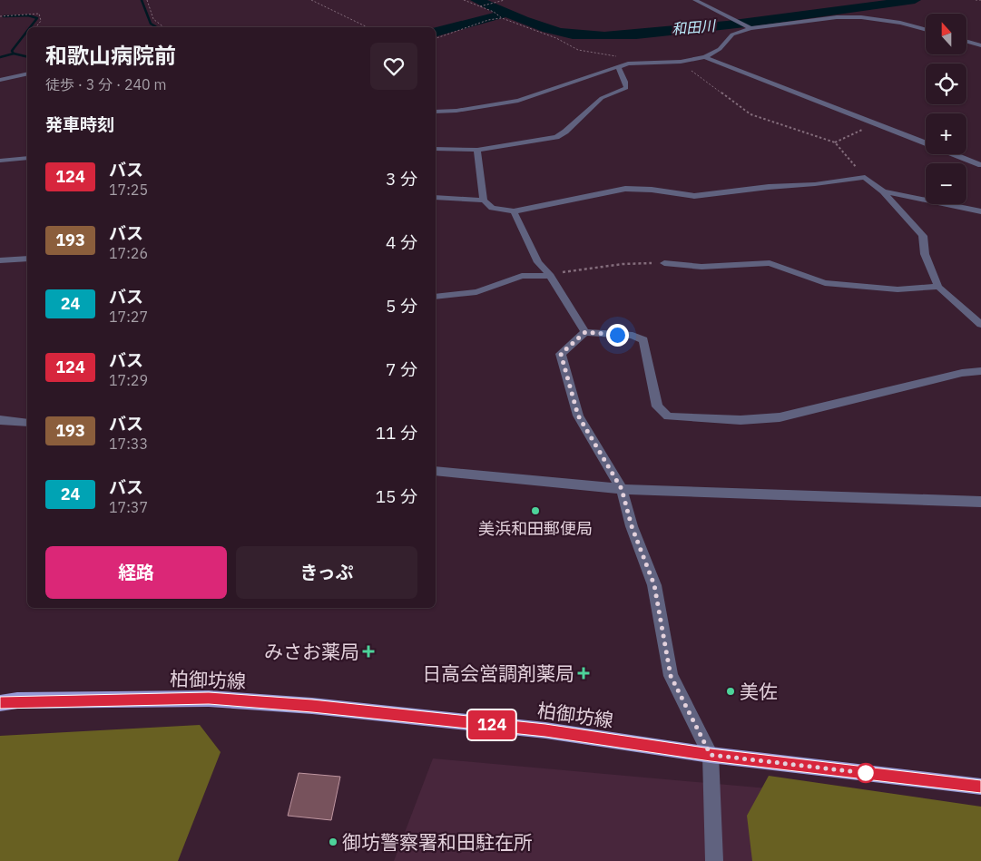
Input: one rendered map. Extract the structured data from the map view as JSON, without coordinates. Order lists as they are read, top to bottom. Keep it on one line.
{"streets":{"main road":["柏御坊線"]},"water":["和田川"],"places":{"other":["美浜和田郵便局","美佐","御坊警察署和田駐在所"],"health":["みさお薬局","日高会営調剤薬局"]},"lines":["bus line 124"],"north":"top","page":{"on_map":"124","map_buttons":["+","−"],"heading":[["和歌山病院前","徒歩 · 3 分 · 240 m"],"発車時刻"],"list":[{"mark":"124","name":"バス","note":"17:25","value":"3 分"},{"mark":"193","name":"バス","note":"17:26","value":"4 分"},{"mark":"24","name":"バス","note":"17:27","value":"5 分"},{"mark":"124","name":"バス","note":"17:29","value":"7 分"},{"mark":"193","name":"バス","note":"17:33","value":"11 分"},{"mark":"24","name":"バス","note":"17:37","value":"15 分"}],"buttons":["経路","きっぷ"]}}
